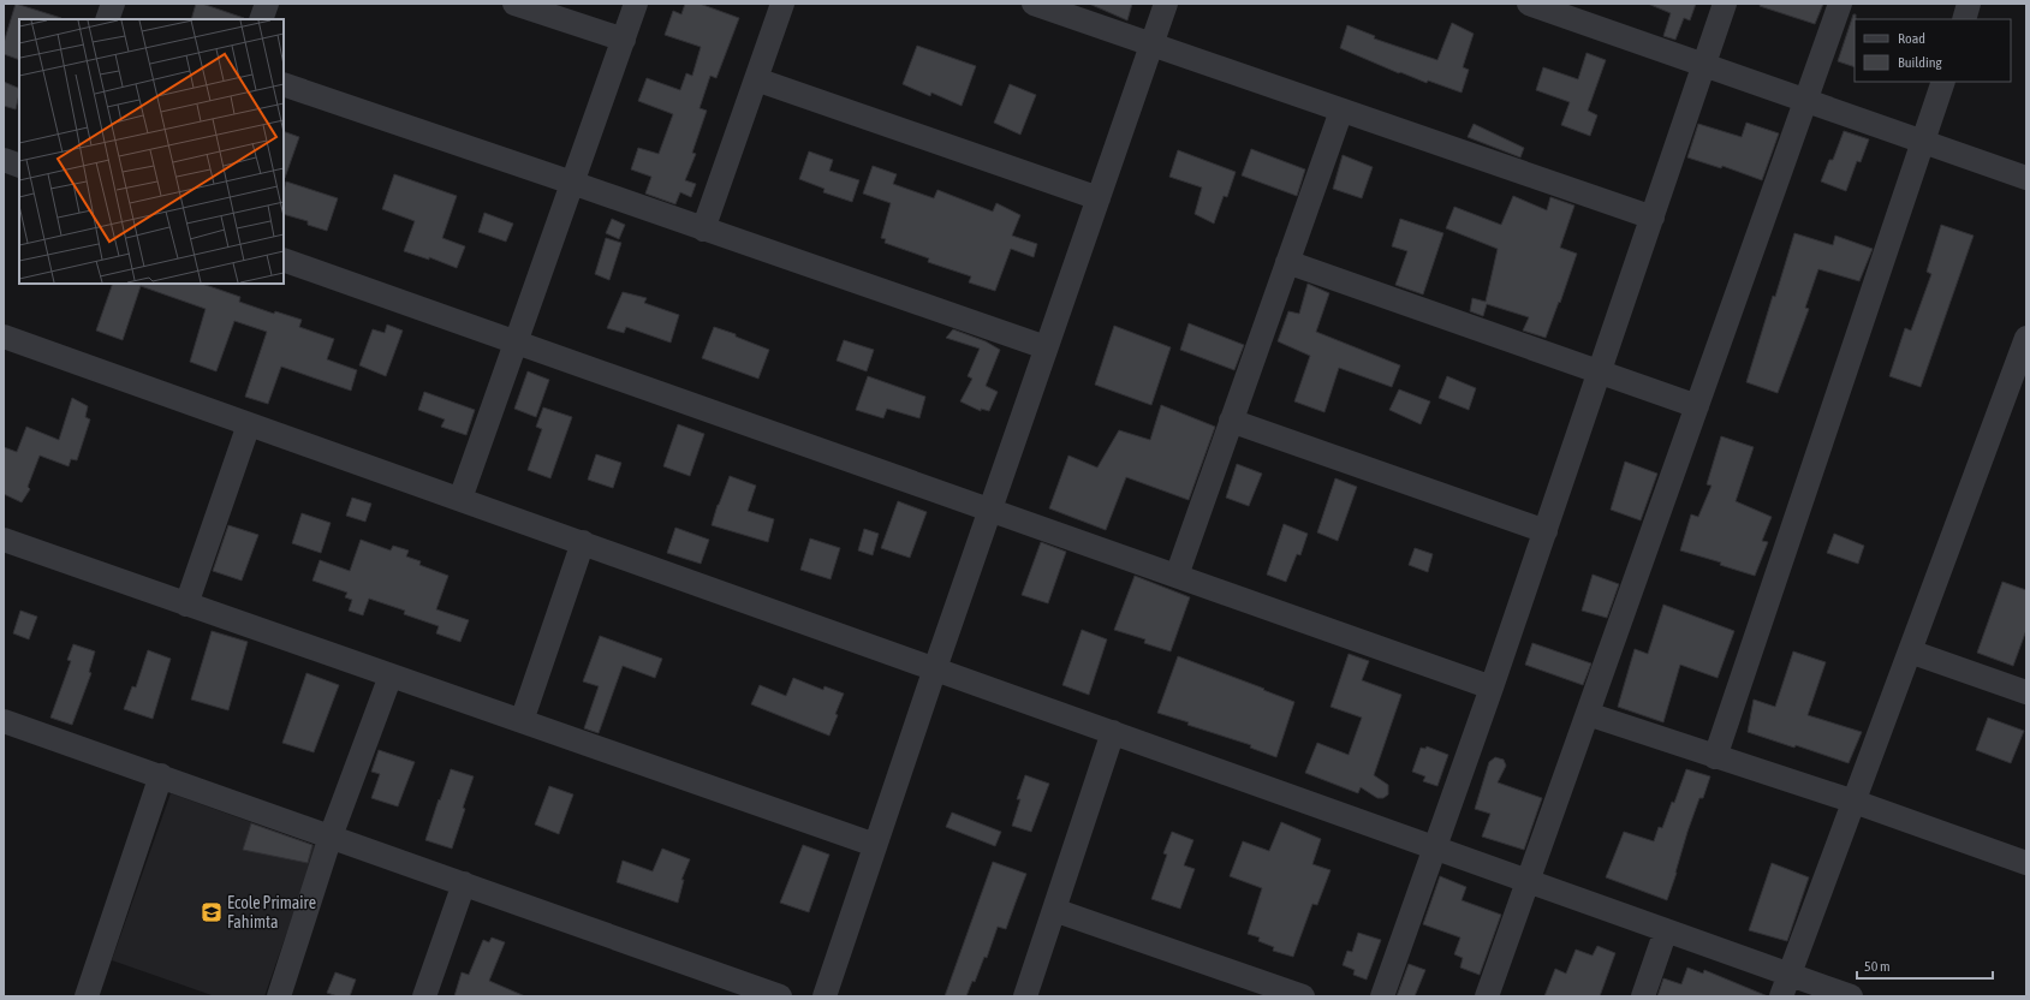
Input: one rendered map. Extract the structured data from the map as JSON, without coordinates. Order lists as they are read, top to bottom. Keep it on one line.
{"places":{"school or university":["Ecole Primaire Fahimta"]},"legend":["Road","Building"],"scale_bar":"50 m"}
